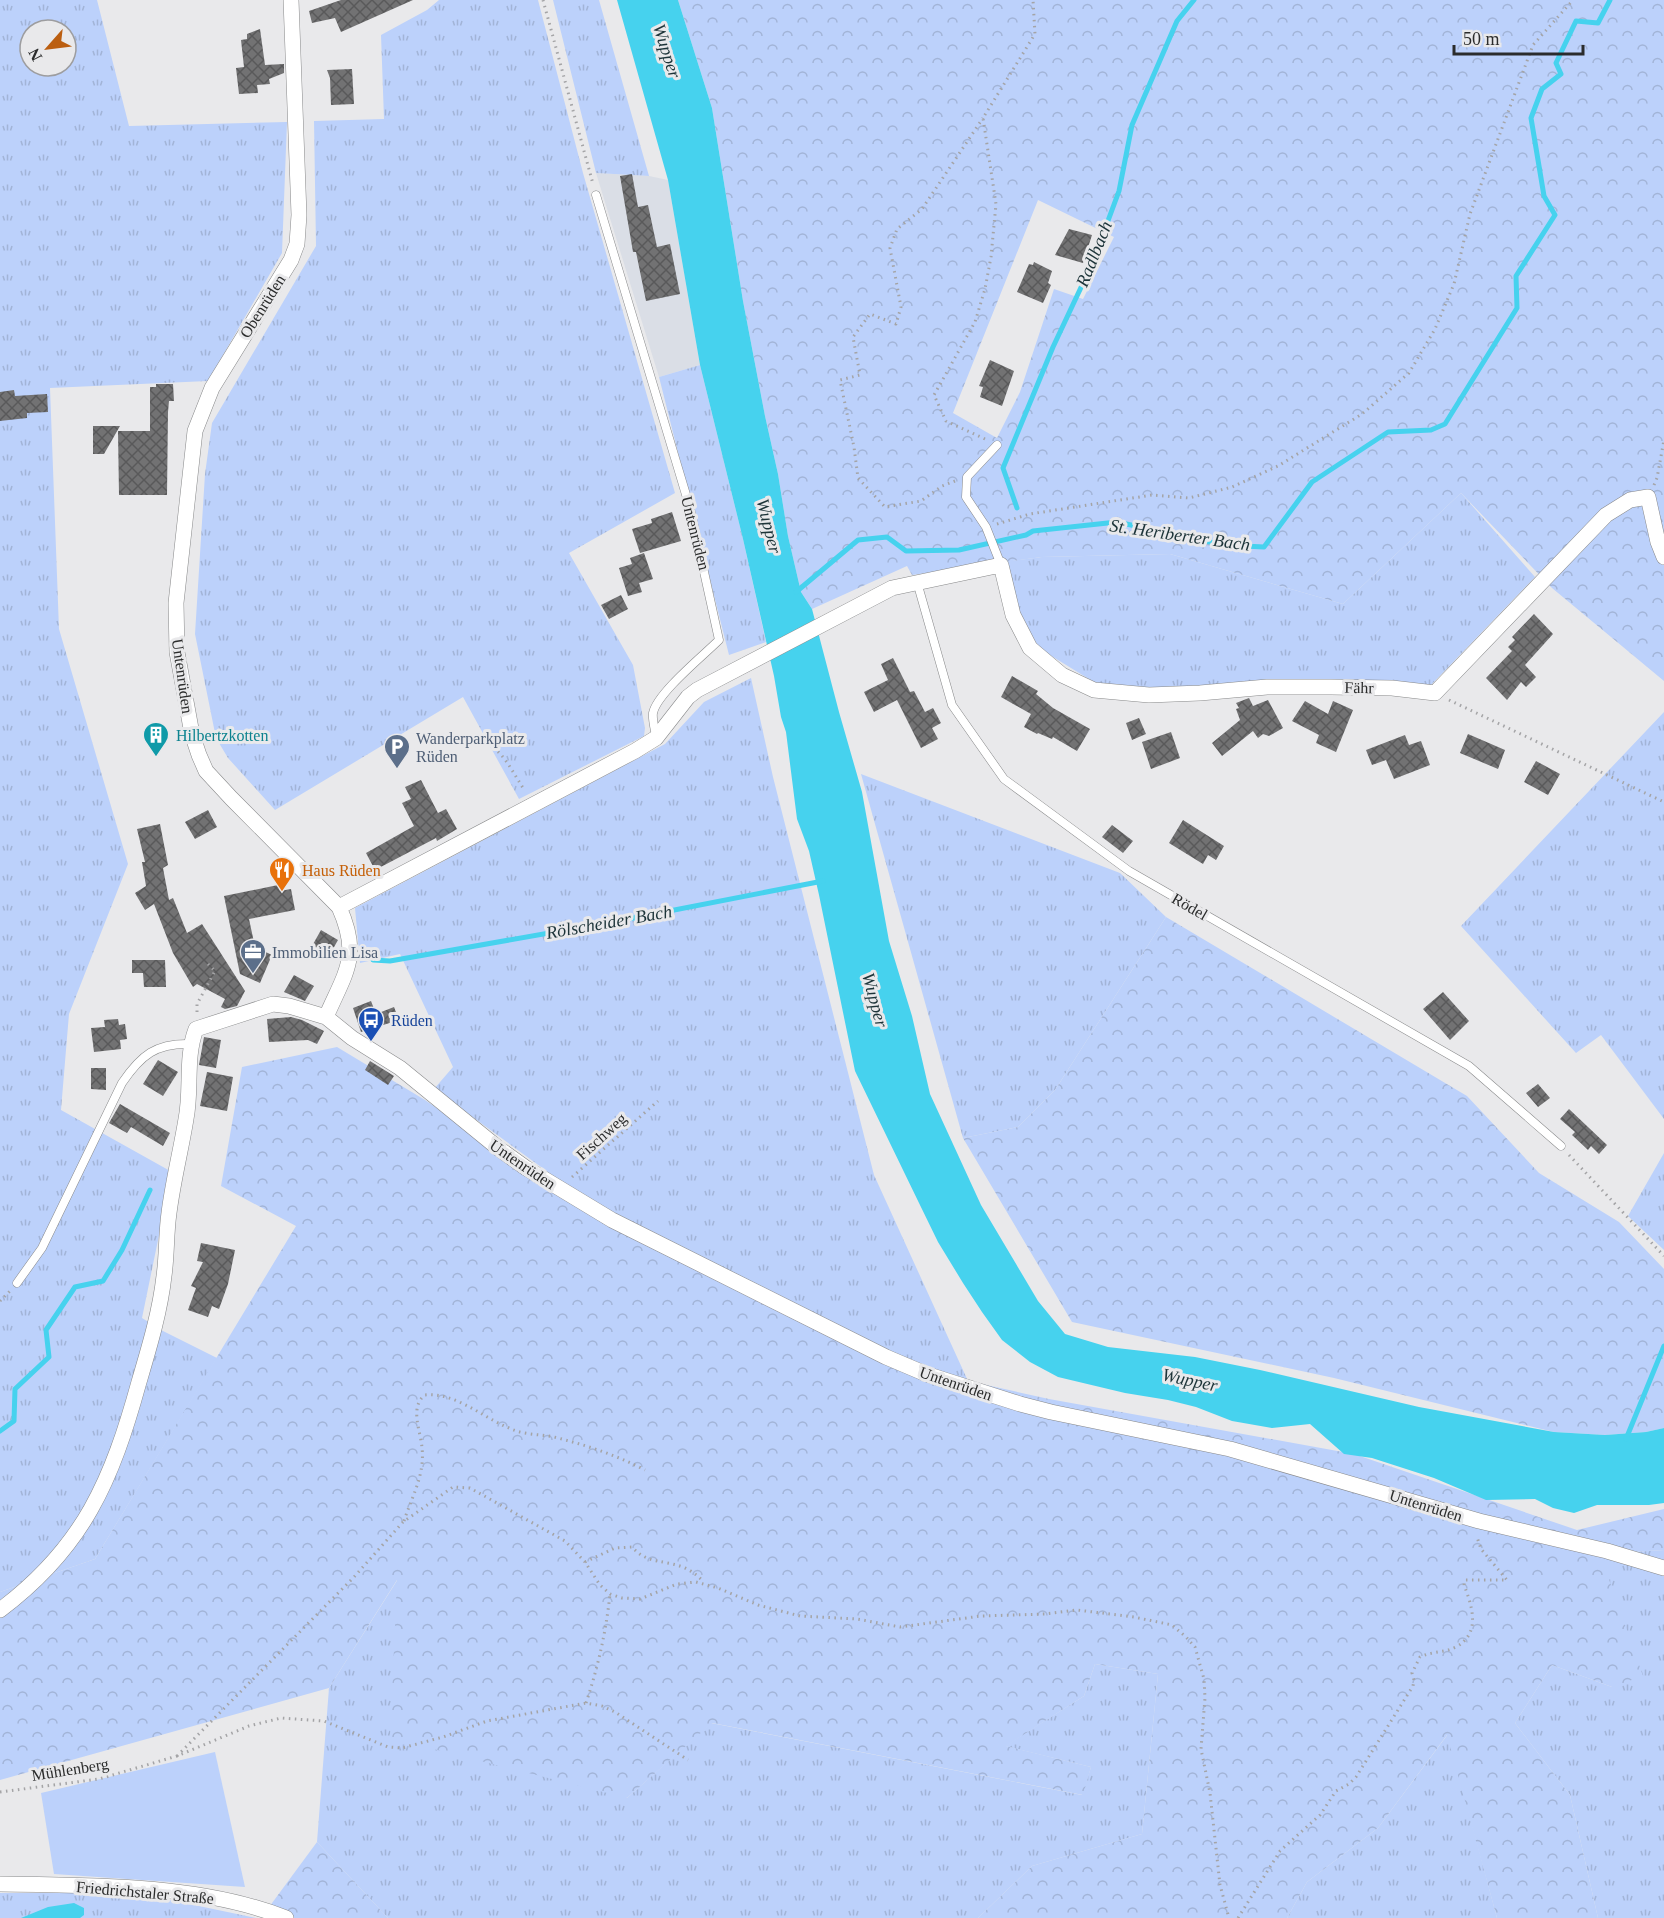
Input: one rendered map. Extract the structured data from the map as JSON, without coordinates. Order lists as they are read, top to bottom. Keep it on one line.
{"streets":{"street":["Obenrüden","Untenrüden","Fähr","Friedrichstaler Straße"],"lane":["Rödel"],"path":["Fischweg","Mühlenberg"]},"crossings":[["Obenrüden","Untenrüden"],["Untenrüden","Fischweg"]],"water":["Wupper","Radlbach","St. Heriberter Bach","Rölscheider Bach"],"places":{"building":["Hilbertzkotten"],"parking":["Wanderparkplatz Rüden"],"restaurant":["Haus Rüden"],"office":["Immobilien Lisa"],"bus stop":["Rüden"]},"scale_bar":"50 m","north":"bottom left"}
